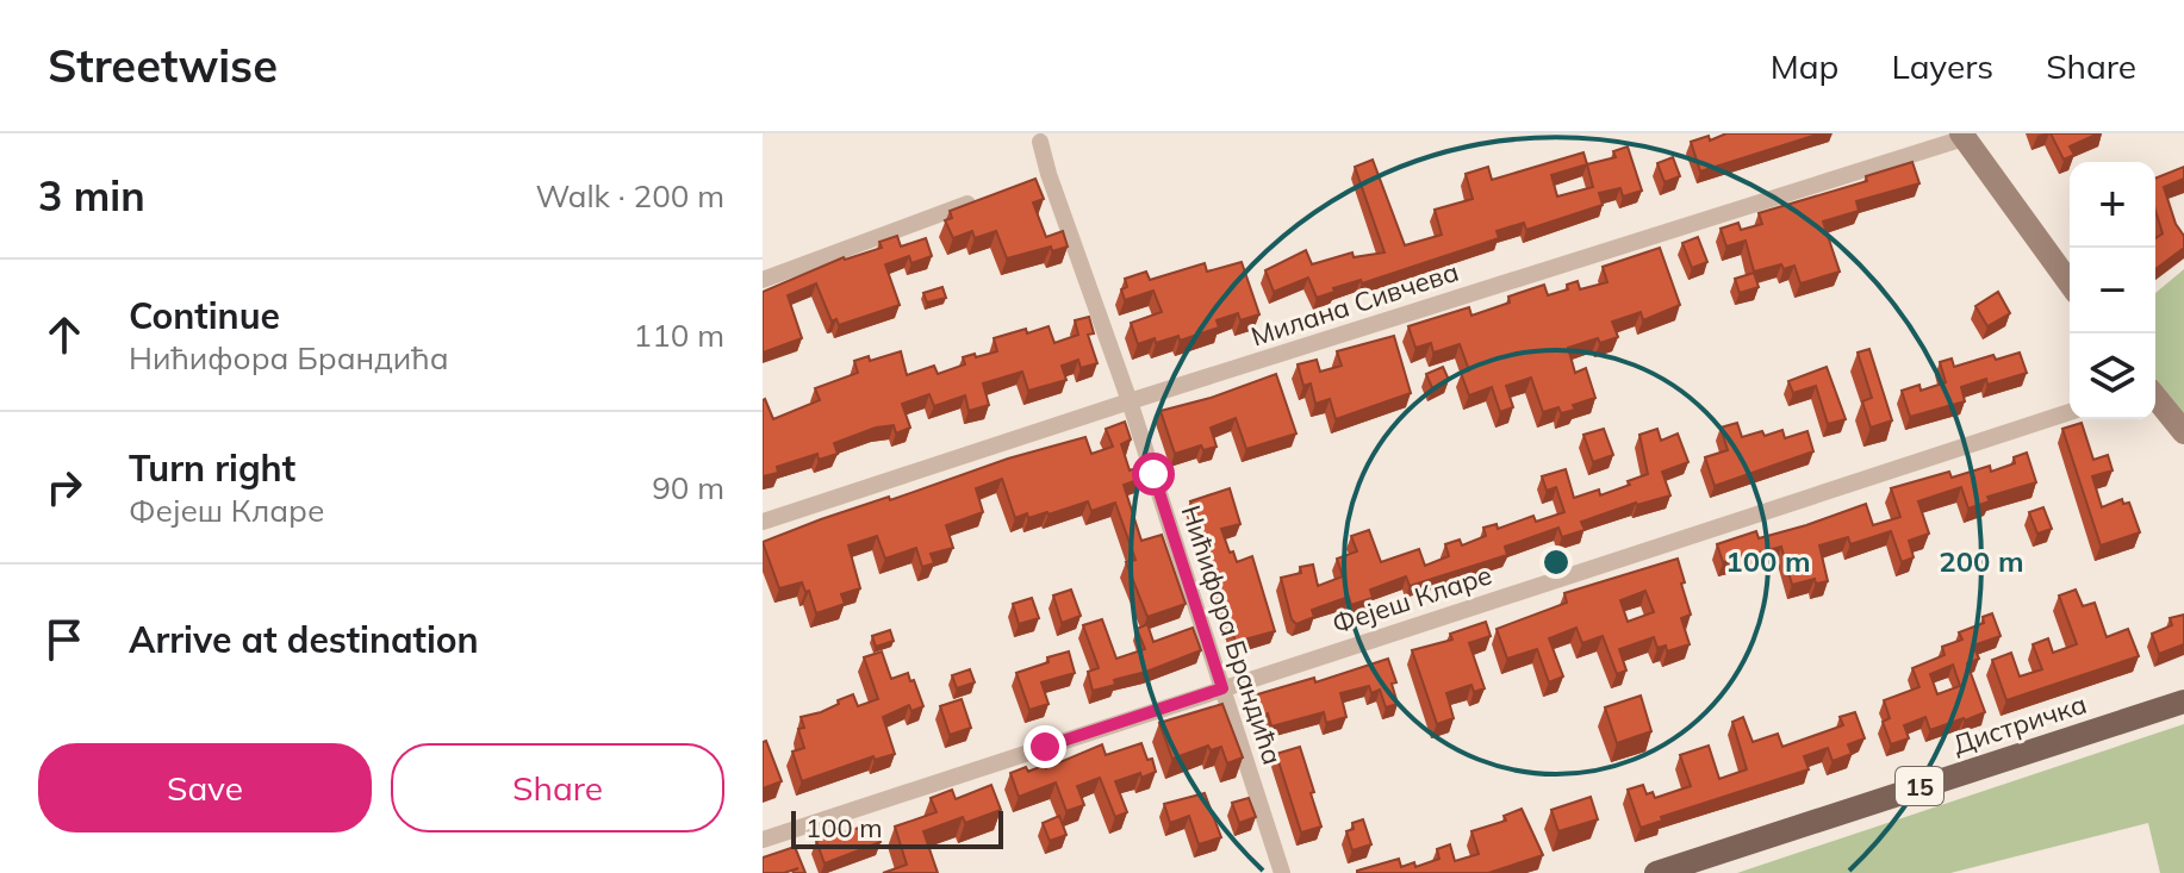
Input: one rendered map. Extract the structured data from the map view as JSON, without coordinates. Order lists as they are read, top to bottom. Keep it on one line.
{"streets":{"main road":["Дистричка","15"],"street":["Милана Сивчева","Фејеш Кларе","Нићифора Брандића"]},"crossings":[["Милана Сивчева","Нићифора Брандића"],["Фејеш Кларе","Нићифора Брандића"]],"scale_bar":"100 m","page":{"header":"Streetwise","nav":["Map","Layers","Share"],"heading":["3 min","Walk · 200 m"],"map_buttons":["+","−"],"list":[["Continue","Нићифора Брандића","110 m"],["Turn right","Фејеш Кларе","90 m"],"Arrive at destination"],"buttons":["Save","Share"],"scale":"100 m"},"rings":["100 m","200 m"]}
